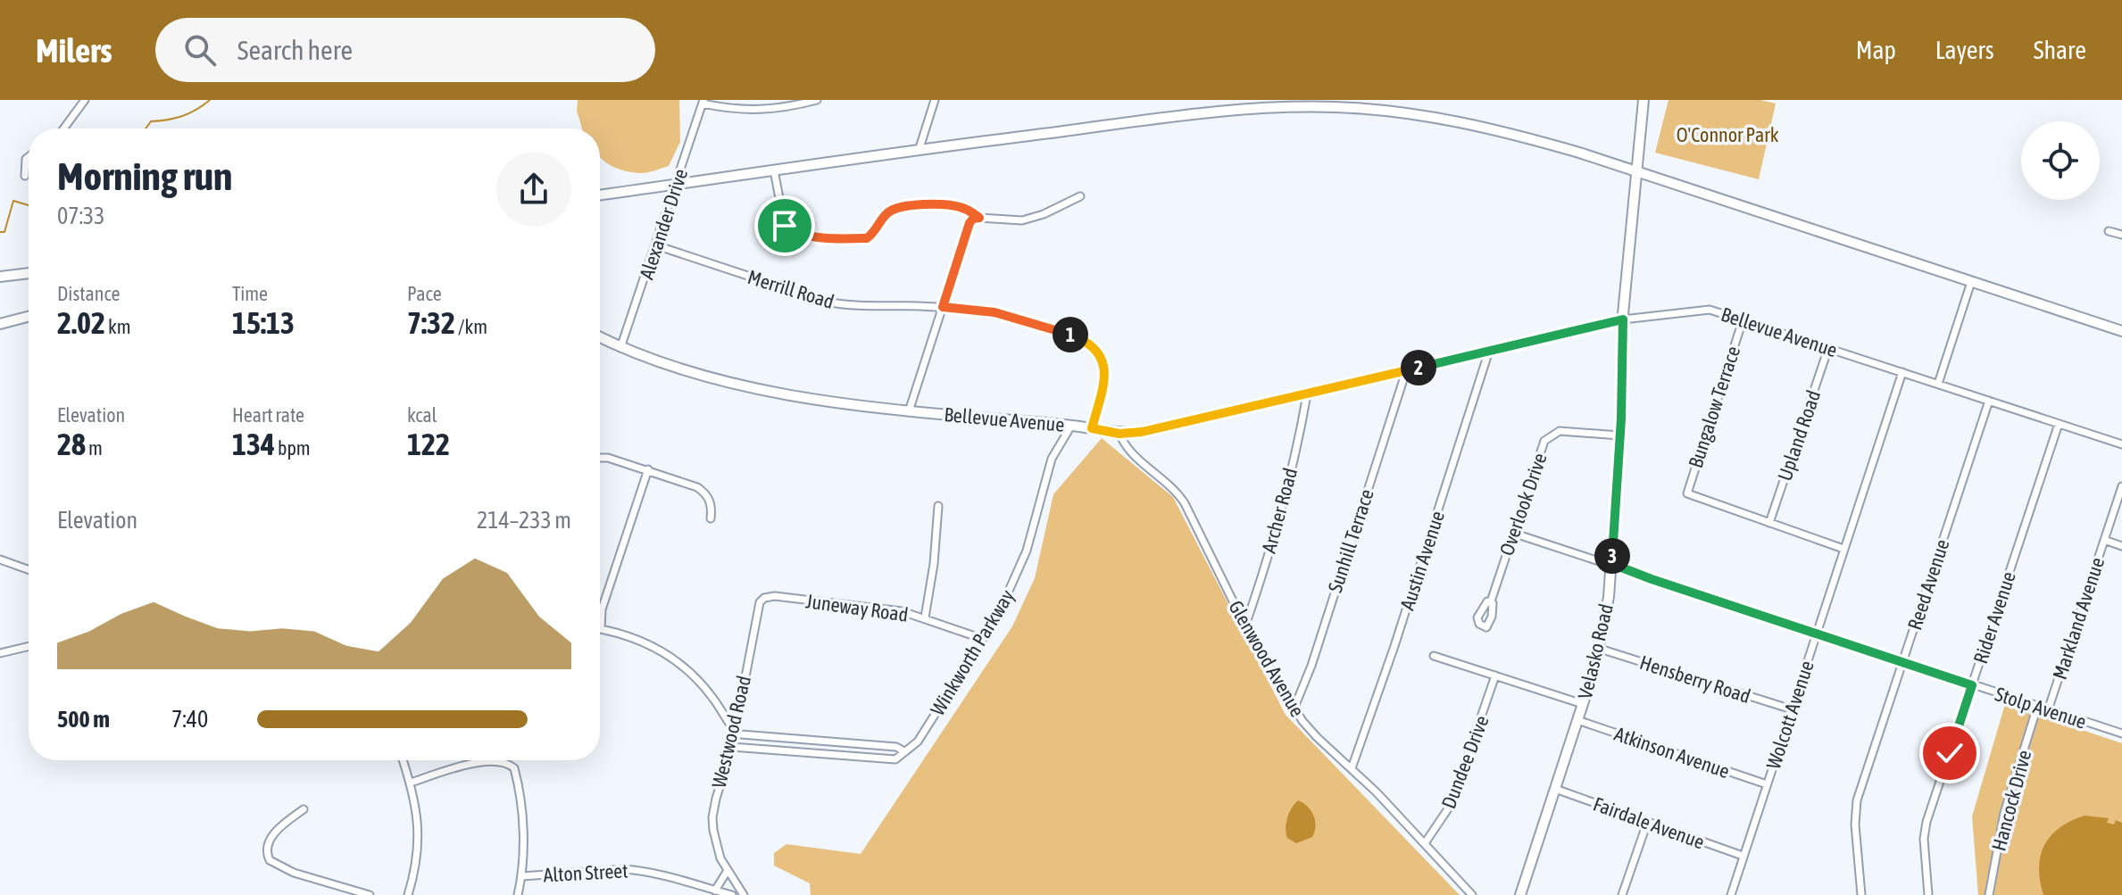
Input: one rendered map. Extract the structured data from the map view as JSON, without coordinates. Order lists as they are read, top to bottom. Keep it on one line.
{"streets":{"street":["Alexander Drive","Merrill Road","Bellevue Avenue","Bungalow Terrace","Upland Road","Overlook Drive","Archer Road","Sunhill Terrace","Austin Avenue","Reed Avenue","Juneway Road","Rider Avenue","Markland Avenue","Velasko Road","Winkworth Parkway","Glenwood Avenue","Hensberry Road","Stolp Avenue","Wolcott Avenue","Westwood Road","Atkinson Avenue","Dundee Drive","Hancock Drive","Fairdale Avenue","Alton Street"]},"crossings":[["Alexander Drive","Merrill Road"],["Alexander Drive","Bellevue Avenue"],["Merrill Road","Bellevue Avenue"],["Bellevue Avenue","Bungalow Terrace"],["Bellevue Avenue","Upland Road"],["Bellevue Avenue","Archer Road"],["Bellevue Avenue","Sunhill Terrace"],["Bellevue Avenue","Austin Avenue"],["Bellevue Avenue","Reed Avenue"],["Bellevue Avenue","Rider Avenue"],["Bellevue Avenue","Velasko Road"],["Bellevue Avenue","Winkworth Parkway"],["Bellevue Avenue","Glenwood Avenue"],["Bellevue Avenue","Wolcott Avenue"],["Bungalow Terrace","Upland Road"],["Overlook Drive","Velasko Road"],["Overlook Drive","Stolp Avenue"],["Archer Road","Glenwood Avenue"],["Sunhill Terrace","Glenwood Avenue"],["Austin Avenue","Glenwood Avenue"],["Reed Avenue","Stolp Avenue"],["Juneway Road","Winkworth Parkway"],["Juneway Road","Westwood Road"],["Rider Avenue","Stolp Avenue"],["Markland Avenue","Stolp Avenue"],["Velasko Road","Hensberry Road"],["Velasko Road","Stolp Avenue"],["Velasko Road","Atkinson Avenue"],["Velasko Road","Fairdale Avenue"],["Glenwood Avenue","Dundee Drive"],["Hensberry Road","Wolcott Avenue"],["Stolp Avenue","Wolcott Avenue"],["Stolp Avenue","Hancock Drive"],["Wolcott Avenue","Atkinson Avenue"],["Wolcott Avenue","Fairdale Avenue"]],"parks":["O'Connor Park"],"page":{"header":"Milers","search":"Search here","nav":["Map","Layers","Share"],"heading":["Morning run","07:33"],"stats":[["Distance","2.02 km"],["Time","15:13"],["Pace","7:32 /km"],["Elevation","28 m"],["Heart rate","134 bpm"],["kcal","122"]],"pins":["1","2","3"],"chart":["Elevation","214–233 m"],"list":[{"name":"500 m","note":"7:40"}]}}
